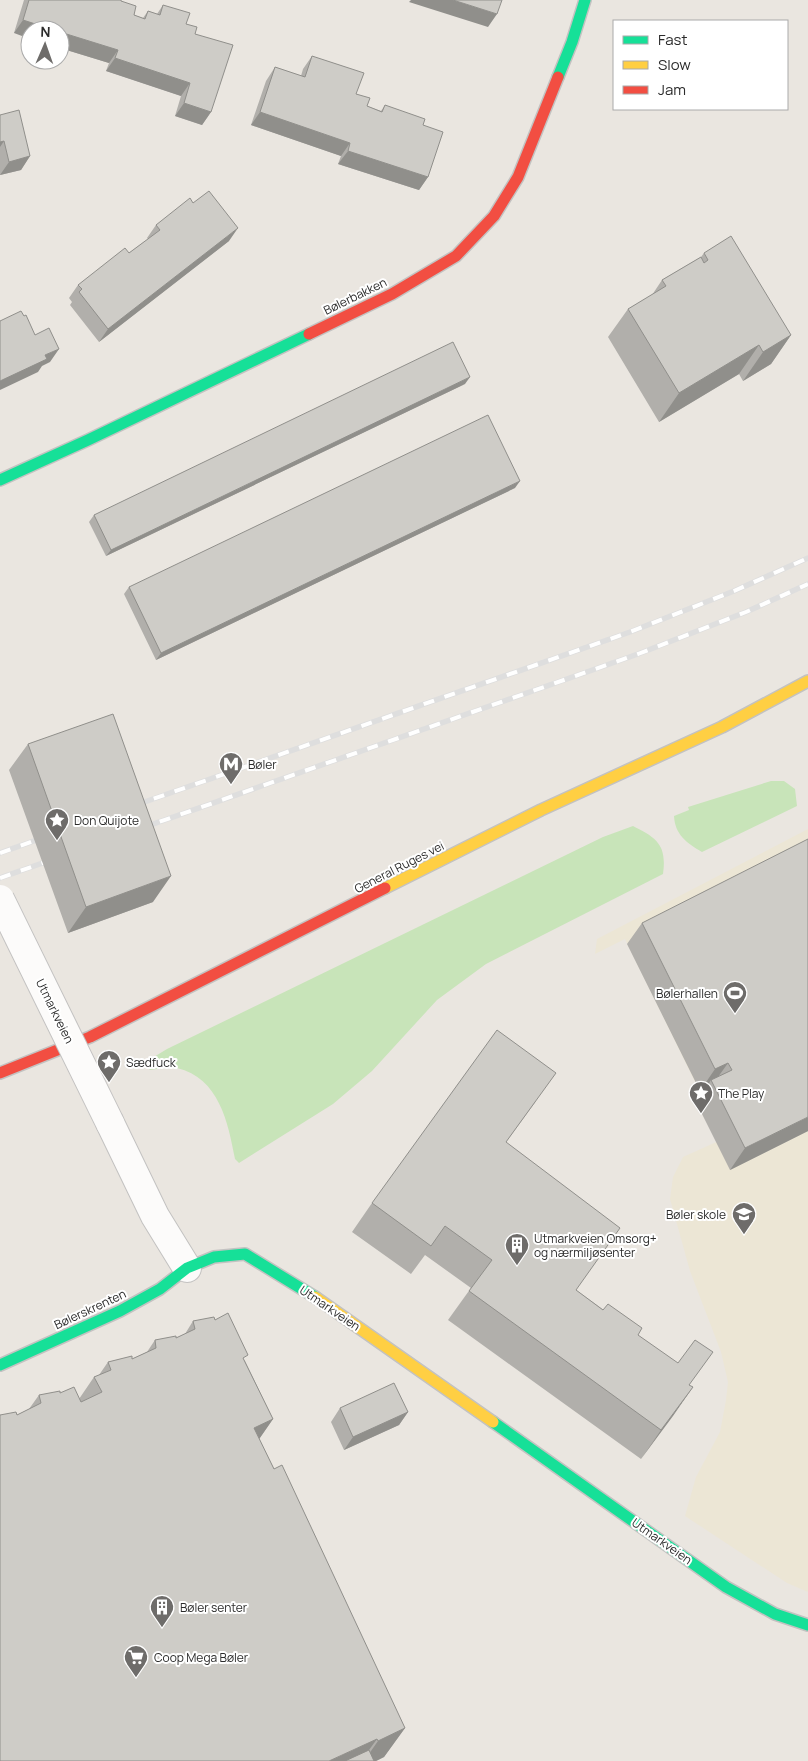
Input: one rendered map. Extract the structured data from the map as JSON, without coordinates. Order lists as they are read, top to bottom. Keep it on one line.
{"streets":{"street":["Bølerbakken","General Ruges vei","Utmarkveien","Bølerskrenten"]},"crossings":[["Utmarkveien","Bølerskrenten"]],"places":{"metro station":["Bøler"],"place":["Don Quijote","Sædfuck","The Play"],"sports":["Bølerhallen"],"school or university":["Bøler skole"],"building":["Utmarkveien Omsorg+ og nærmiljøsenter","Bøler senter"],"supermarket":["Coop Mega Bøler"]},"legend":["Fast","Slow","Jam"],"north":"top"}
